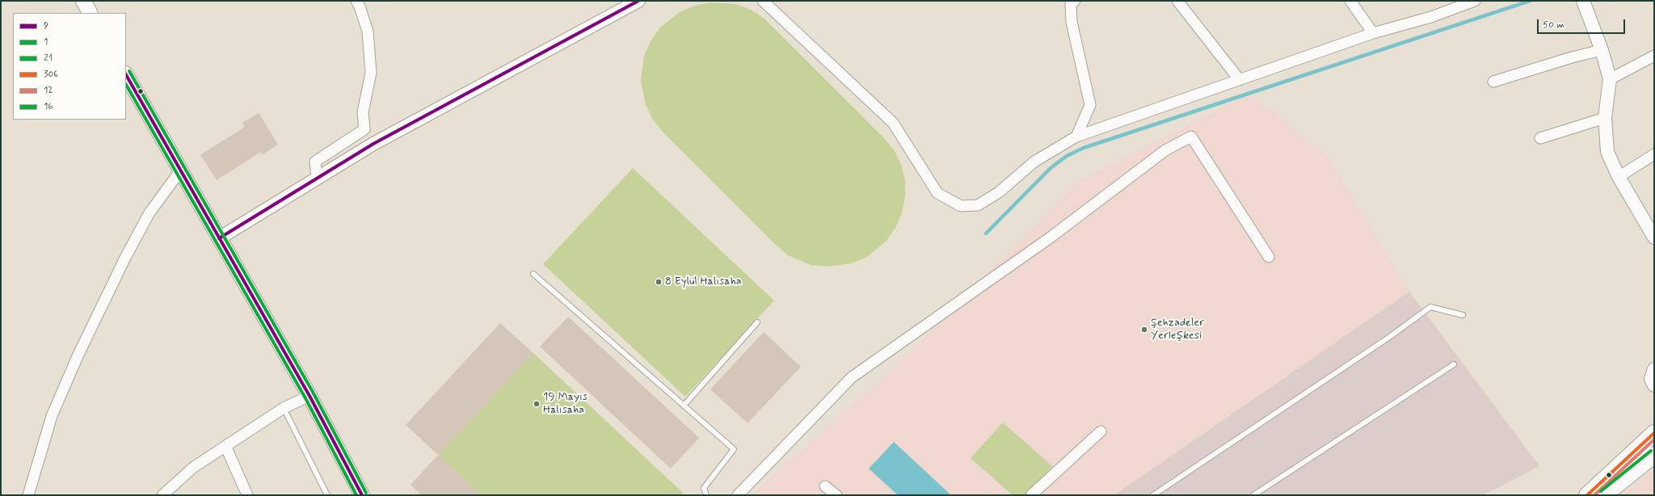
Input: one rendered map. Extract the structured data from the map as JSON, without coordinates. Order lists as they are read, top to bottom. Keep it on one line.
{"places":["8 Eylül Halısaha","Şehzadeler Yerleşkesi","19 Mayıs Halısaha"],"lines":["transit line 9","transit line 21","transit line 1","transit line 306","transit line 12","transit line 16"],"legend":["9","1","21","306","12","16"],"scale_bar":"50 m"}
